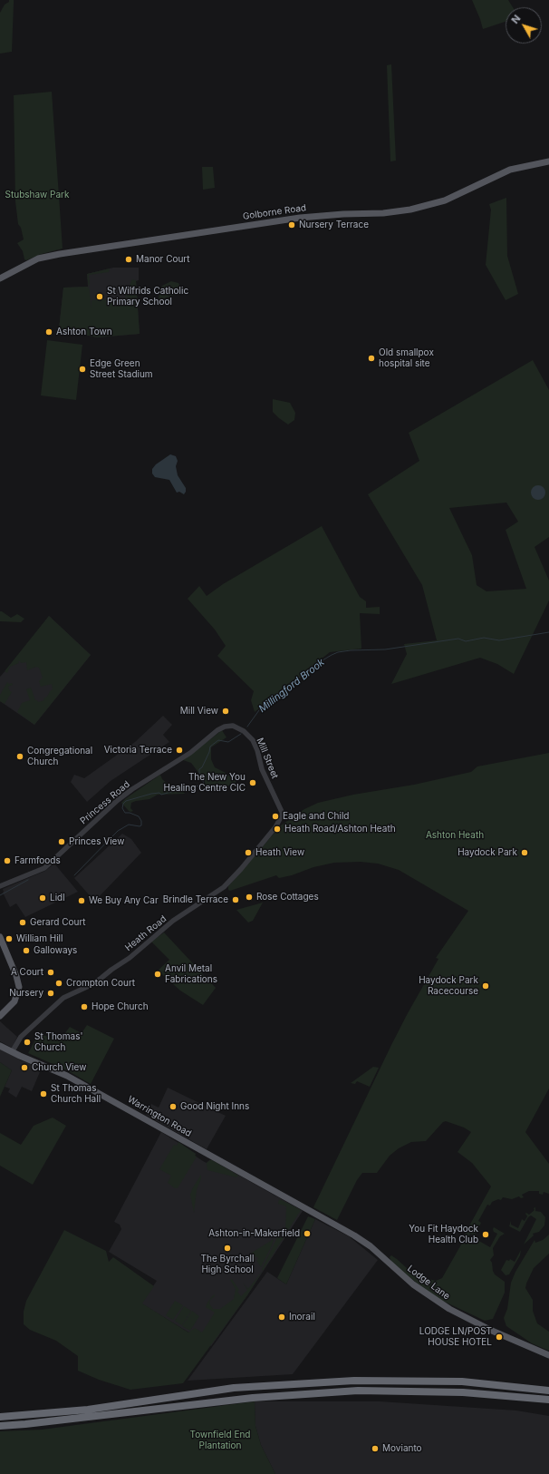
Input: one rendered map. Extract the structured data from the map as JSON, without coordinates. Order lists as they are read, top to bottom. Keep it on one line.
{"streets":{"main road":["Golborne Road","Warrington Road","Lodge Lane"],"street":["Mill Street","Princess Road","Heath Road"]},"crossings":[["Mill Street","Princess Road"],["Mill Street","Heath Road"],["Heath Road","Warrington Road"],["Warrington Road","Lodge Lane"]],"water":["Millingford Brook"],"parks":["Stubshaw Park","Ashton Heath","Townfield End Plantation"],"places":["Nursery Terrace","Manor Court","St Wilfrids Catholic Primary School","Ashton Town","Old smallpox hospital site","Edge Green Street Stadium","Mill View","Victoria Terrace","Congregational Church","The New You Healing Centre CIC","Eagle and Child","Heath Road/Ashton Heath","Princes View","Heath View","Haydock Park","Farmfoods","Rose Cottages","Lidl","Brindle Terrace","We Buy Any Car","Gerard Court","William Hill","Galloways","A Court","Anvil Metal Fabrications","Crompton Court","Haydock Park Racecourse","Nursery","Hope Church","St Thomas' Church","Church View","St Thomas Church Hall","Good Night Inns","Ashton-in-Makerfield","You Fit Haydock Health Club","The Byrchall High School","Inorail","LODGE LN/POST HOUSE HOTEL","Movianto"],"north":"top left"}
